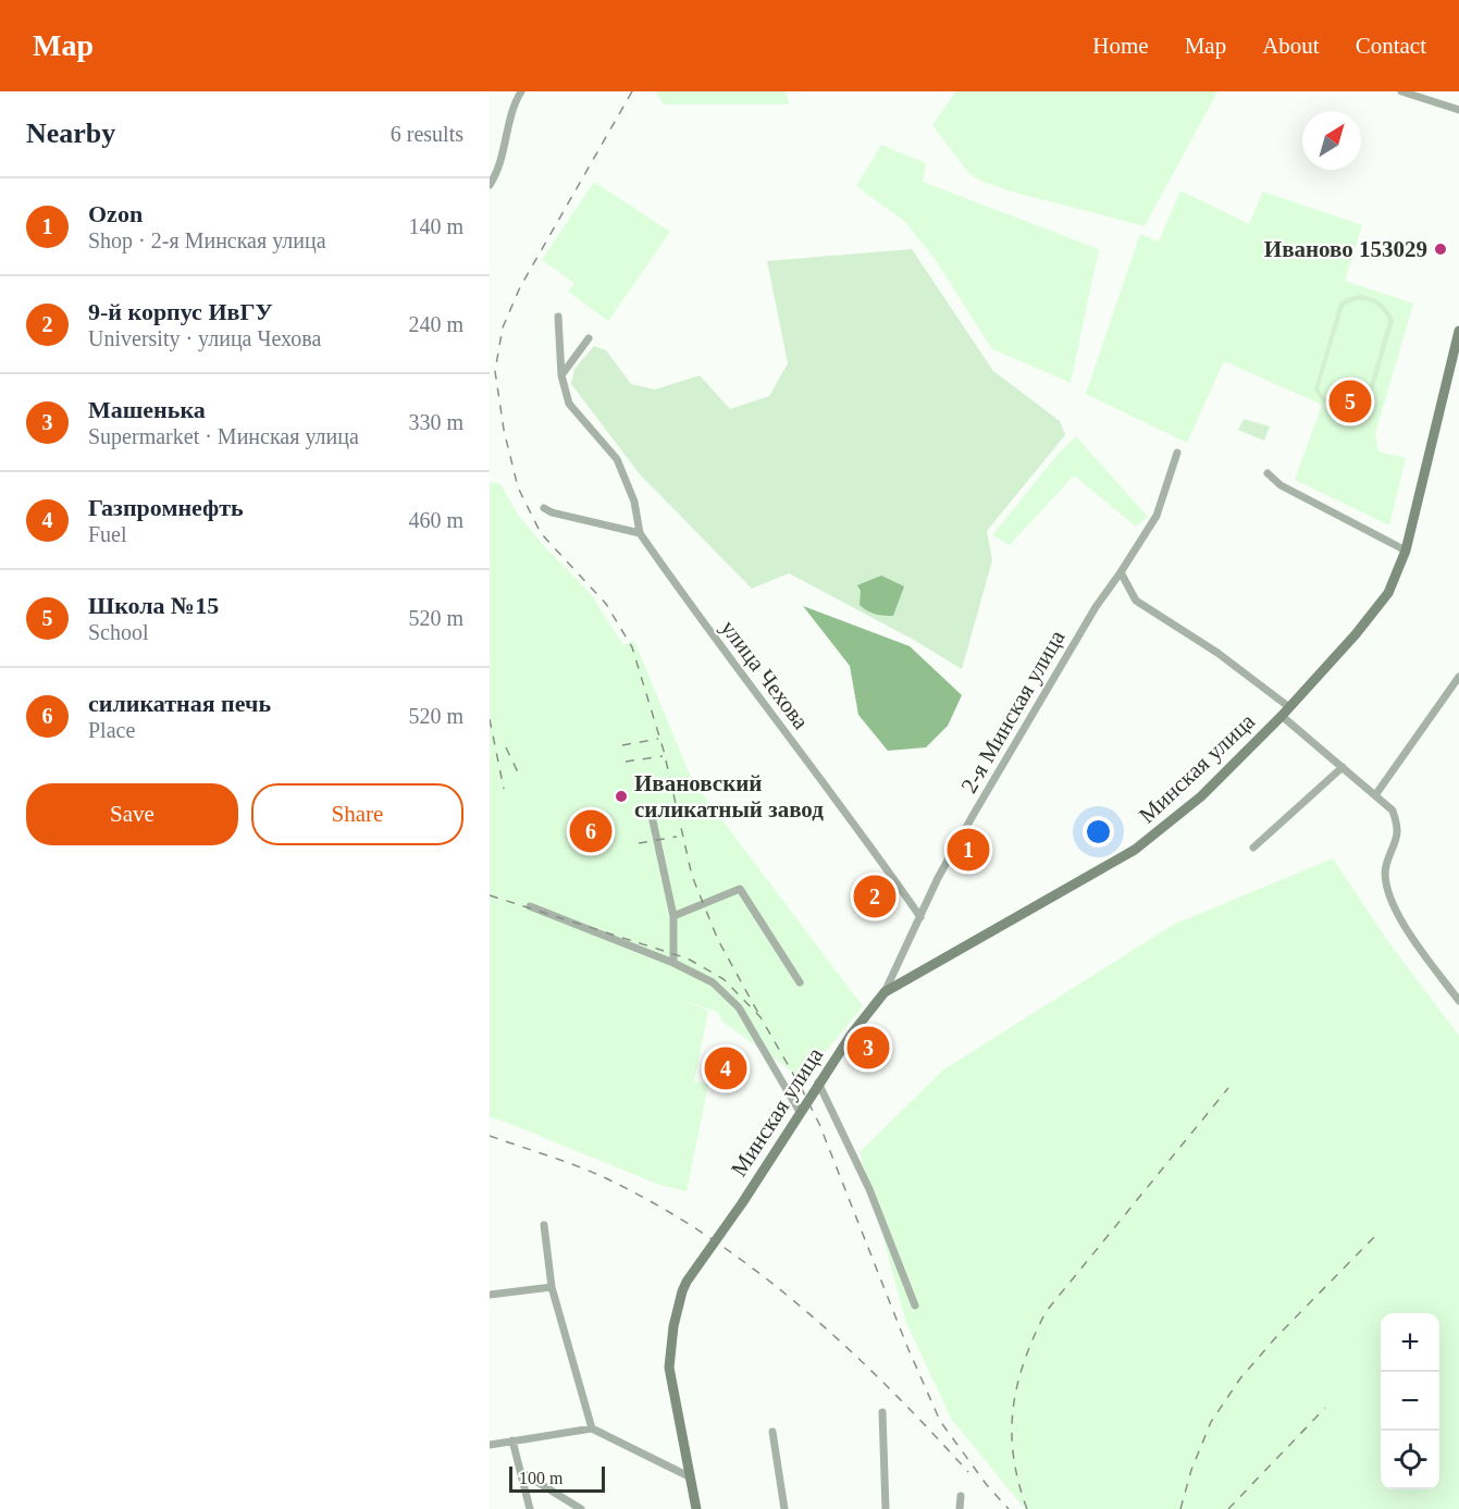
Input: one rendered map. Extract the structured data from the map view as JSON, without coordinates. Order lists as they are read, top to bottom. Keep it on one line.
{"streets":{"main road":["Минская улица"],"street":["улица Чехова","2-я Минская улица"]},"crossings":[["улица Чехова","2-я Минская улица"],["2-я Минская улица","Минская улица"]],"places":["Иваново 153029","Ивановский силикатный завод"],"scale_bar":"100 m","north":"top right","page":{"header":"Map","nav":["Home","Map","About","Contact"],"heading":["Nearby","6 results"],"list":[{"mark":"1","name":"Ozon","note":"Shop · 2-я Минская улица","value":"140 m"},{"mark":"2","name":"9-й корпус ИвГУ","note":"University · улица Чехова","value":"240 m"},{"mark":"3","name":"Машенька","note":"Supermarket · Минская улица","value":"330 m"},{"mark":"4","name":"Газпромнефть","note":"Fuel","value":"460 m"},{"mark":"5","name":"Школа №15","note":"School","value":"520 m"},{"mark":"6","name":"силикатная печь","note":"Place","value":"520 m"}],"pins":["5","6","1","2","3","4"],"buttons":["Save","Share"],"map_buttons":["+","−"],"scale":"100 m"}}
